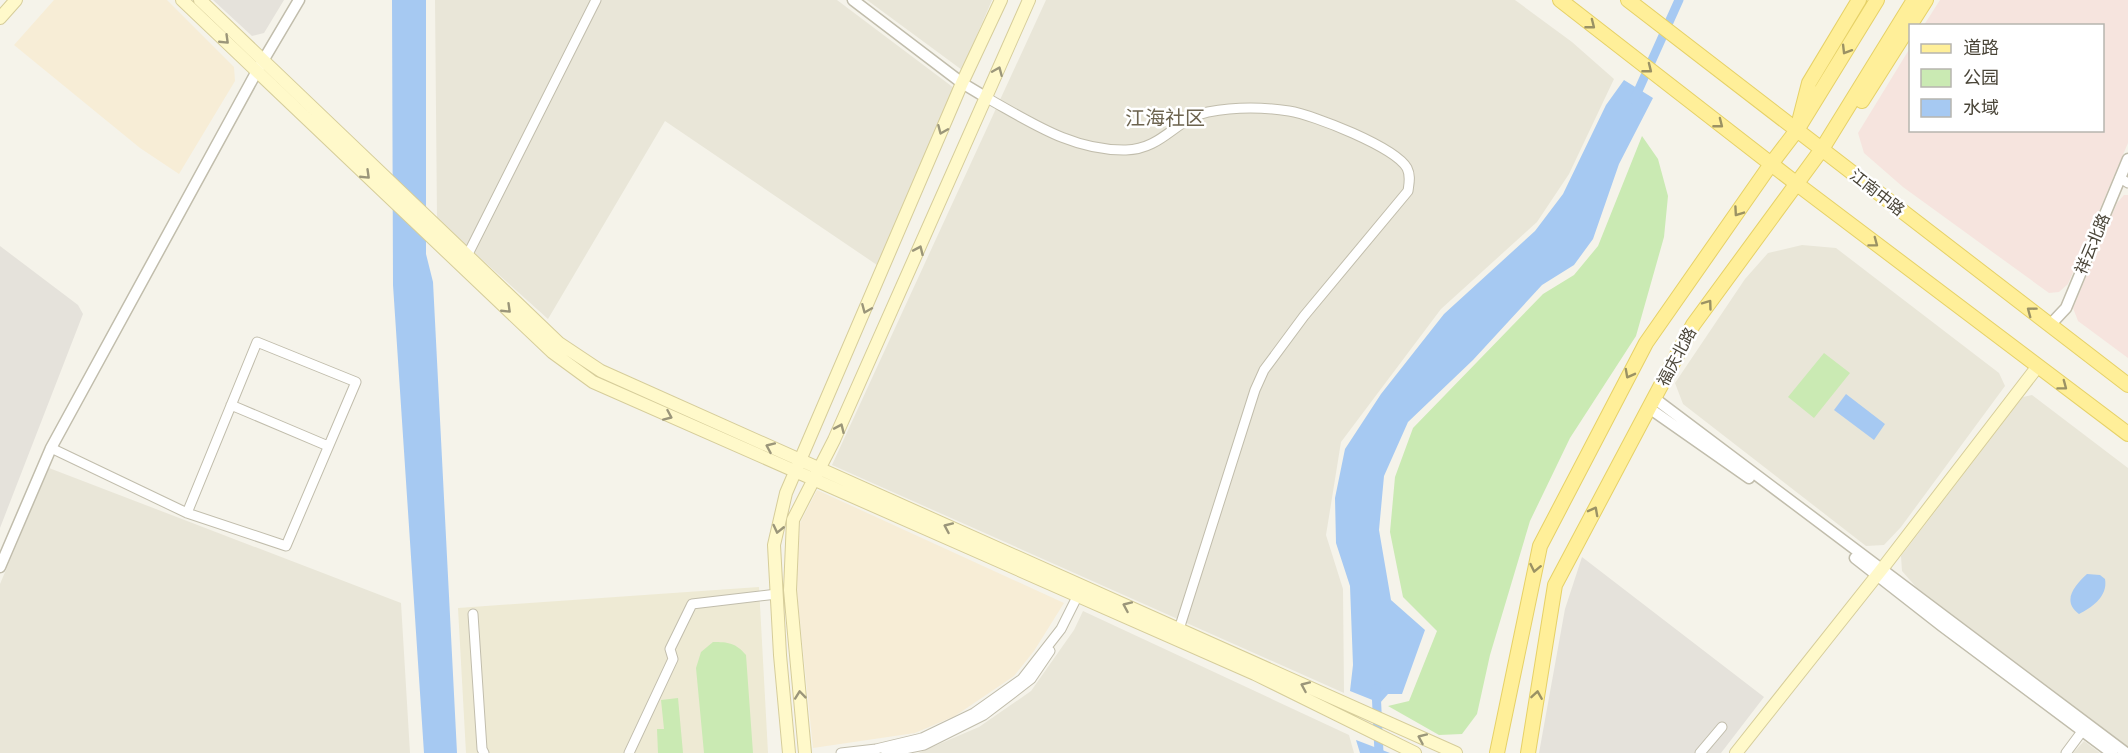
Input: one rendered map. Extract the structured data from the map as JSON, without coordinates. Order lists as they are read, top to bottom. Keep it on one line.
{"streets":{"main road":["江南中路","福庆北路"],"street":["祥云北路"]},"crossings":[["江南中路","祥云北路"],["江南中路","福庆北路"]],"districts":["江海社区"],"legend":["道路","公园","水域"]}
